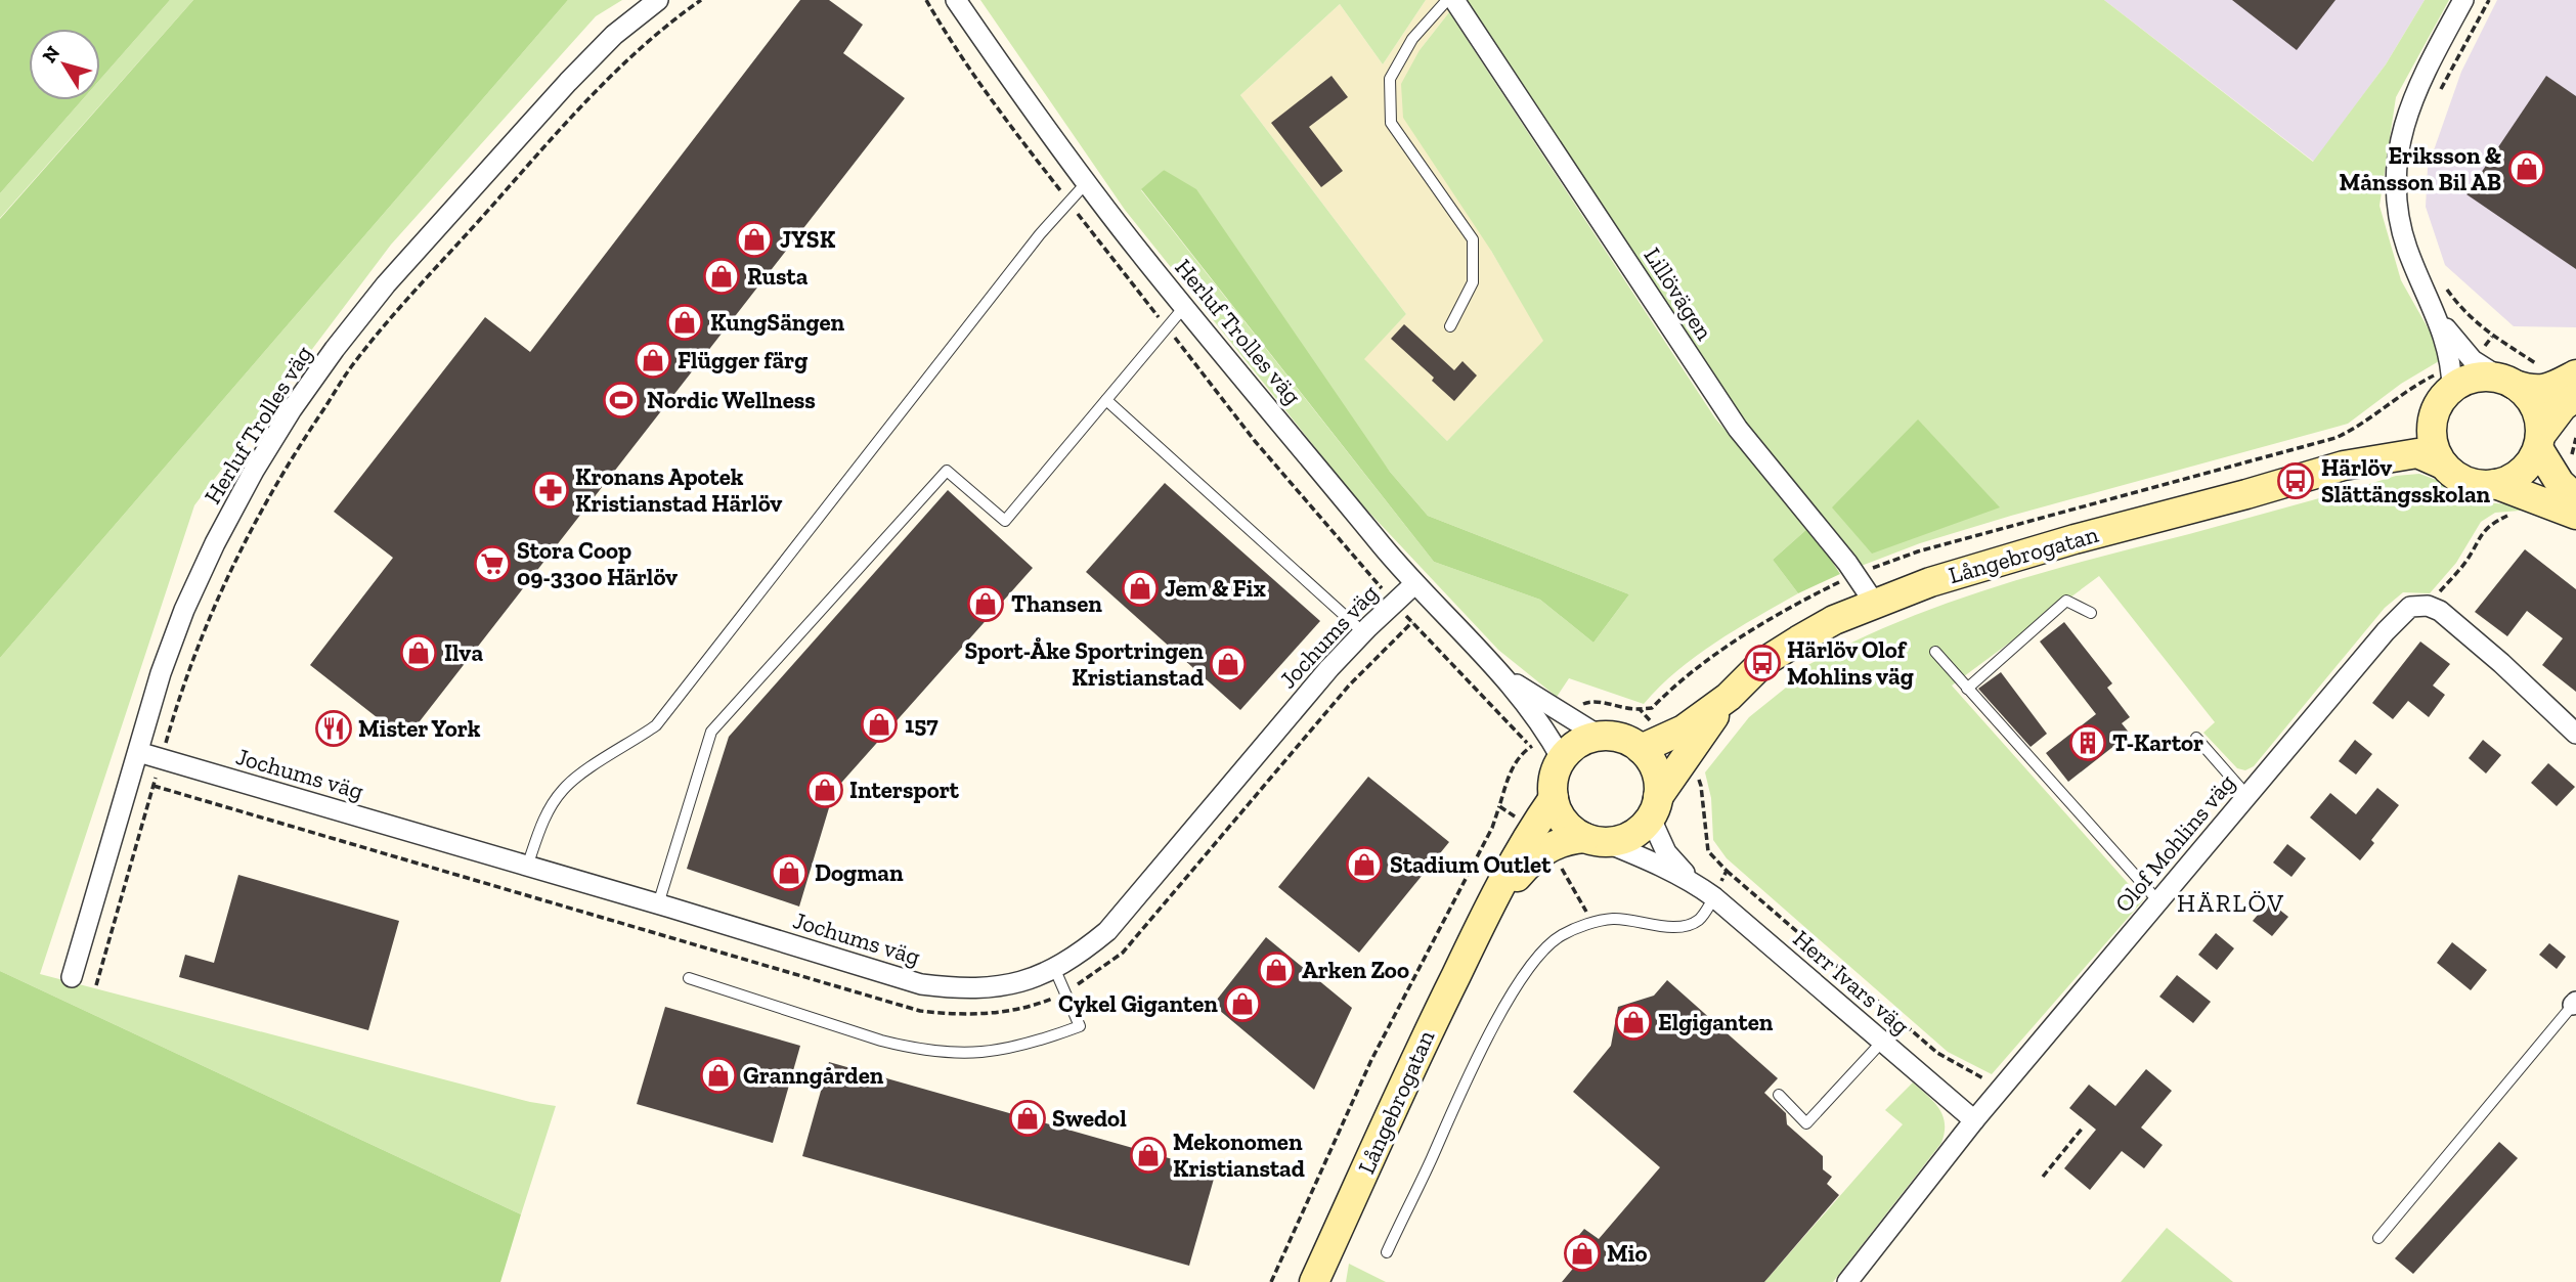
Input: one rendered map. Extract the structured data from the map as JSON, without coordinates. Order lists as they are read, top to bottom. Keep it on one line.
{"streets":{"main road":["Långebrogatan"],"street":["Lillövägen","Herluf Trolles väg","Jochums väg","Olof Mohlins väg","Herr Ivars väg"]},"crossings":[["Lillövägen","Långebrogatan"],["Herluf Trolles väg","Långebrogatan"],["Herluf Trolles väg","Jochums väg"],["Herluf Trolles väg","Herr Ivars väg"],["Långebrogatan","Herr Ivars väg"],["Olof Mohlins väg","Herr Ivars väg"]],"districts":["HÄRLÖV"],"places":{"shop":["Eriksson & Månsson Bil AB","JYSK","Rusta","KungSängen","Flügger färg","Jem & Fix","Thansen","Ilva","Sport-Åke Sportringen Kristianstad","157","Intersport","Stadium Outlet","Dogman","Arken Zoo","Cykel Giganten","Elgiganten","Granngården","Swedol","Mekonomen Kristianstad","Mio"],"sports":["Nordic Wellness"],"bus stop":["Härlöv Slättängsskolan","Härlöv Olof Mohlins väg"],"pharmacy":["Kronans Apotek Kristianstad Härlöv"],"supermarket":["Stora Coop 09-3300 Härlöv"],"restaurant":["Mister York"],"building":["T-Kartor"]},"north":"top left"}
